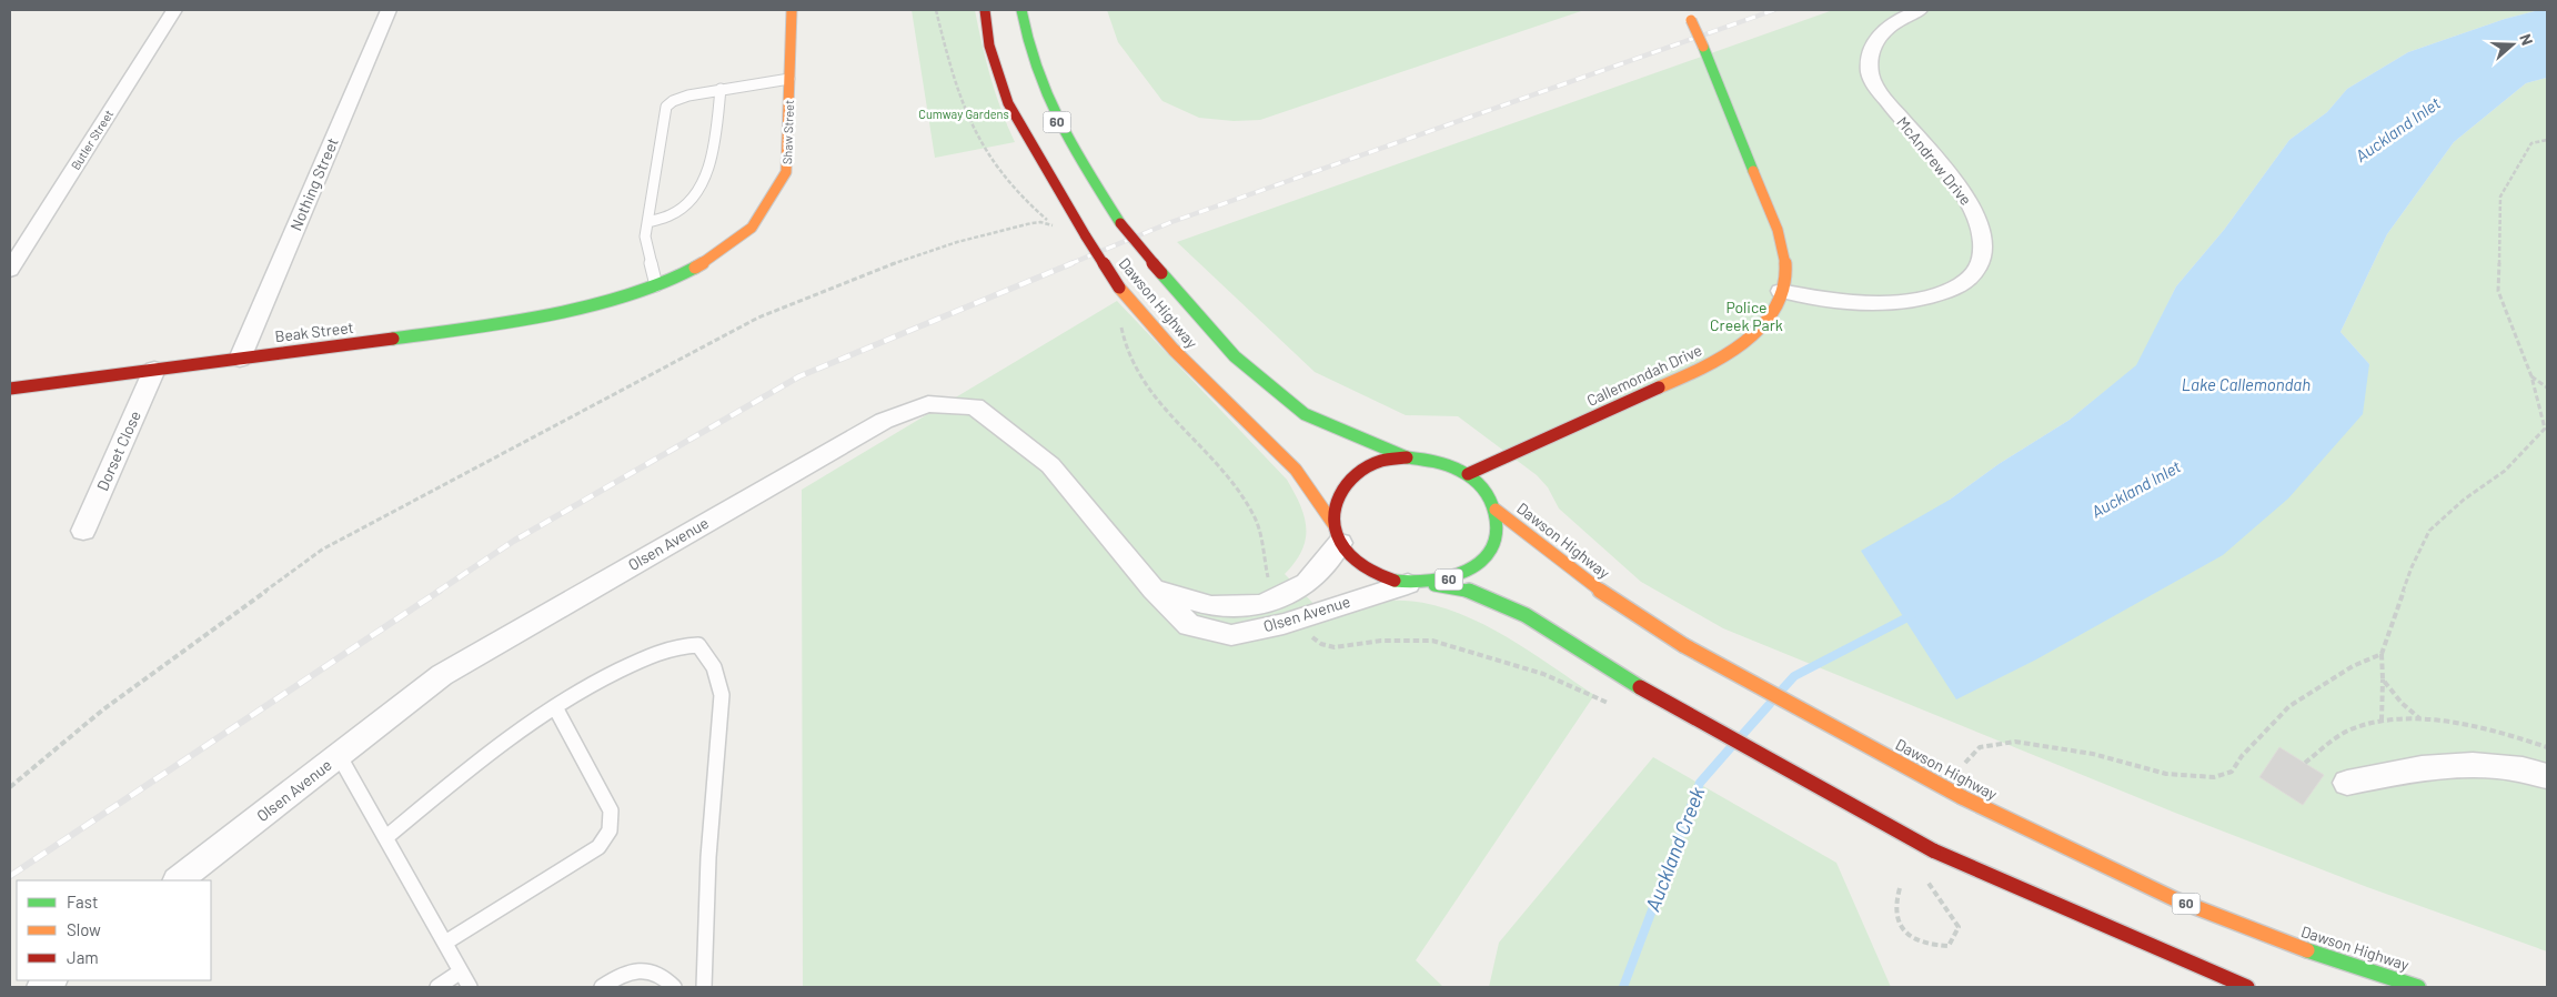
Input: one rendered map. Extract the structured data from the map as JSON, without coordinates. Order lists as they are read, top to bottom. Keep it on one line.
{"streets":{"main road":["60","Shaw Street","Dawson Highway","Beak Street","Callemondah Drive"],"street":["Butler Street","McAndrew Drive","Nothing Street","Dorset Close","Olsen Avenue"]},"crossings":[["60","Dawson Highway"],["60","Callemondah Drive"],["60","Olsen Avenue"],["Shaw Street","Beak Street"],["McAndrew Drive","Callemondah Drive"],["Nothing Street","Beak Street"],["Dawson Highway","Callemondah Drive"],["Dawson Highway","Olsen Avenue"],["Beak Street","Dorset Close"],["Callemondah Drive","Olsen Avenue"]],"water":["Auckland Inlet","Lake Callemondah","Auckland Creek"],"parks":["Cumway Gardens","Police Creek Park"],"legend":["Fast","Slow","Jam"],"north":"right"}
